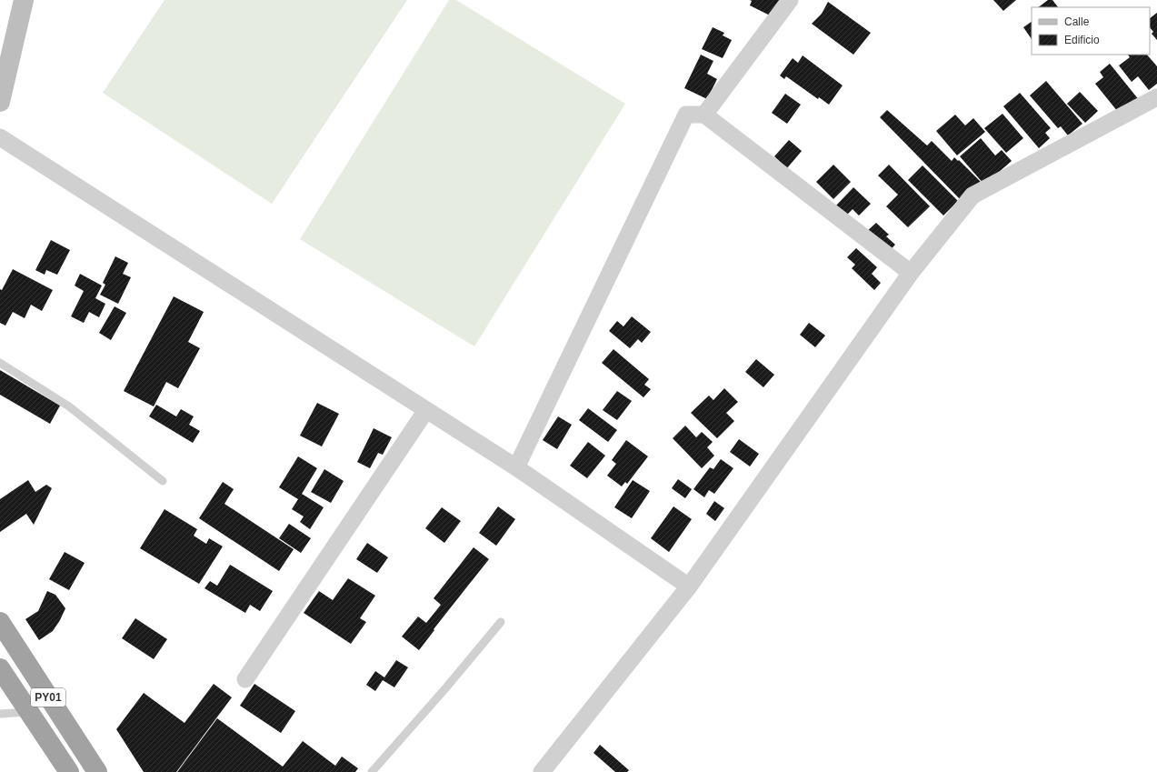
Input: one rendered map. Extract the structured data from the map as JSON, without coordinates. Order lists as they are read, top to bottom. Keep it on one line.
{"streets":{"highway":["PY01"]},"legend":["Calle","Edificio"]}
